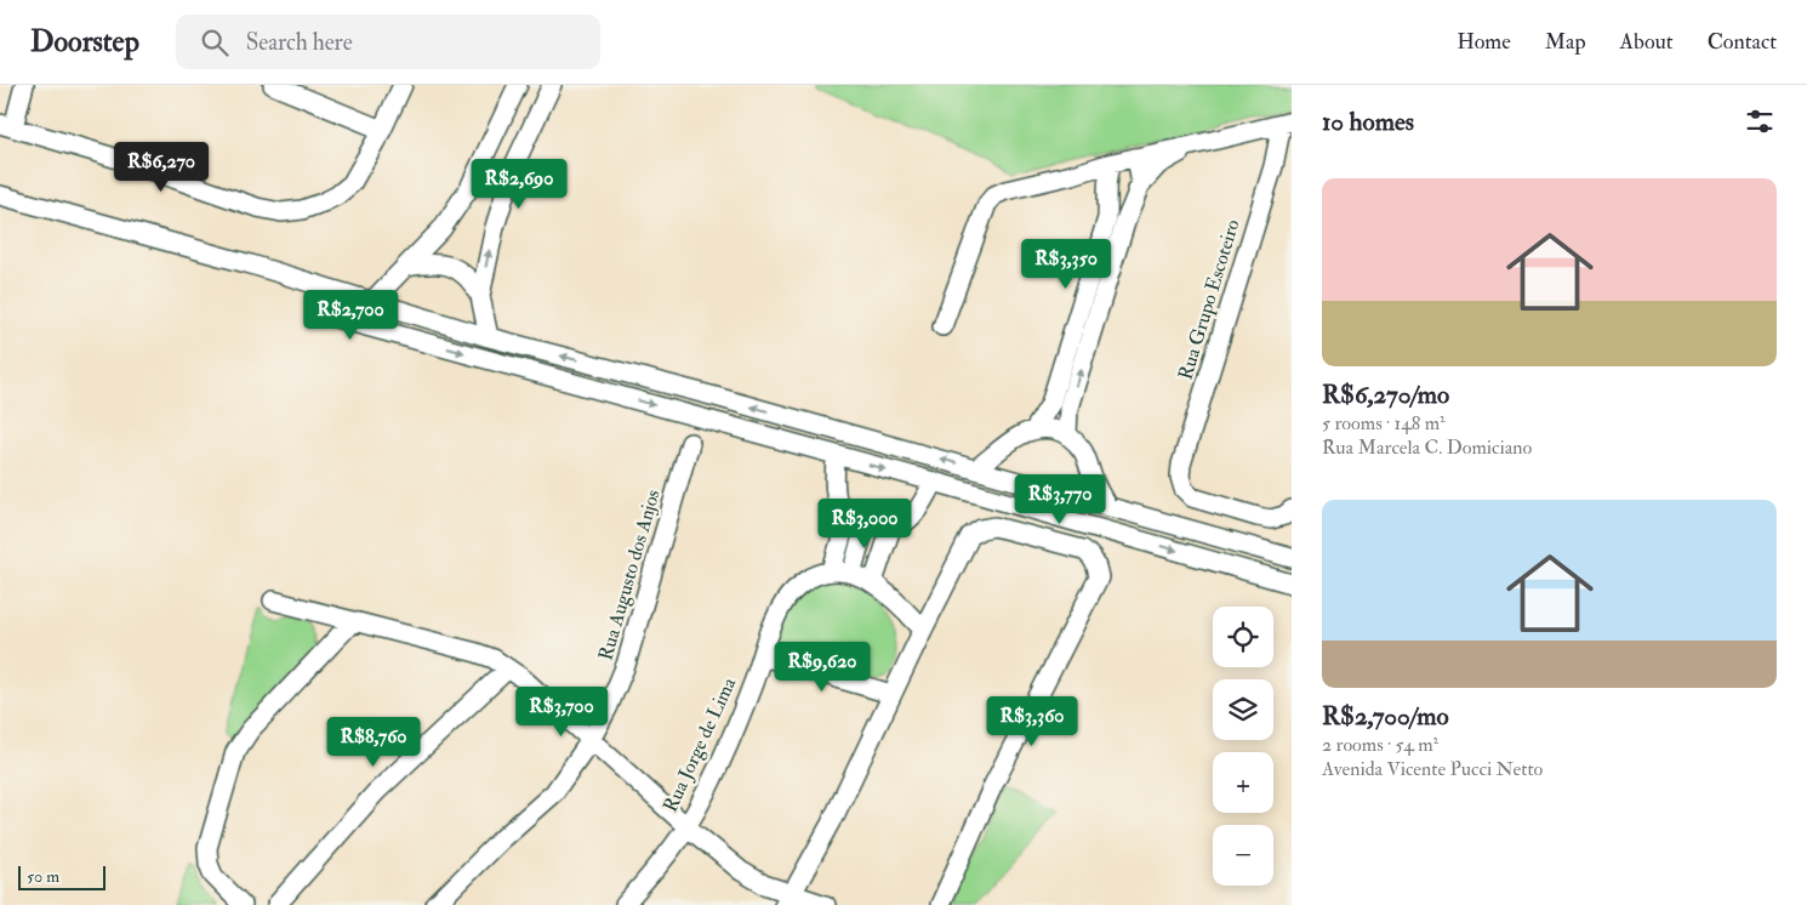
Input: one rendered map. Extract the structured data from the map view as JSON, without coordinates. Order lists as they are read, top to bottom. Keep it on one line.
{"streets":{"street":["Rua Grupo Escoteiro","Rua Augusto dos Anjos","Rua Jorge de Lima"]},"scale_bar":"50 m","page":{"header":"Doorstep","search":"Search here","nav":["Home","Map","About","Contact"],"heading":"10 homes","price":["R$6,270","R$2,690","R$3,350","R$2,700","R$3,770","R$3,000","R$9,620","R$3,700","R$3,360","R$8,760"],"list":[{"name":"R$6,270/mo","note":"5 rooms · 148 m² · Rua Marcela C. Domiciano"},{"name":"R$2,700/mo","note":"2 rooms · 54 m² · Avenida Vicente Pucci Netto"}],"map_buttons":["+","−"],"scale":"50 m"}}
